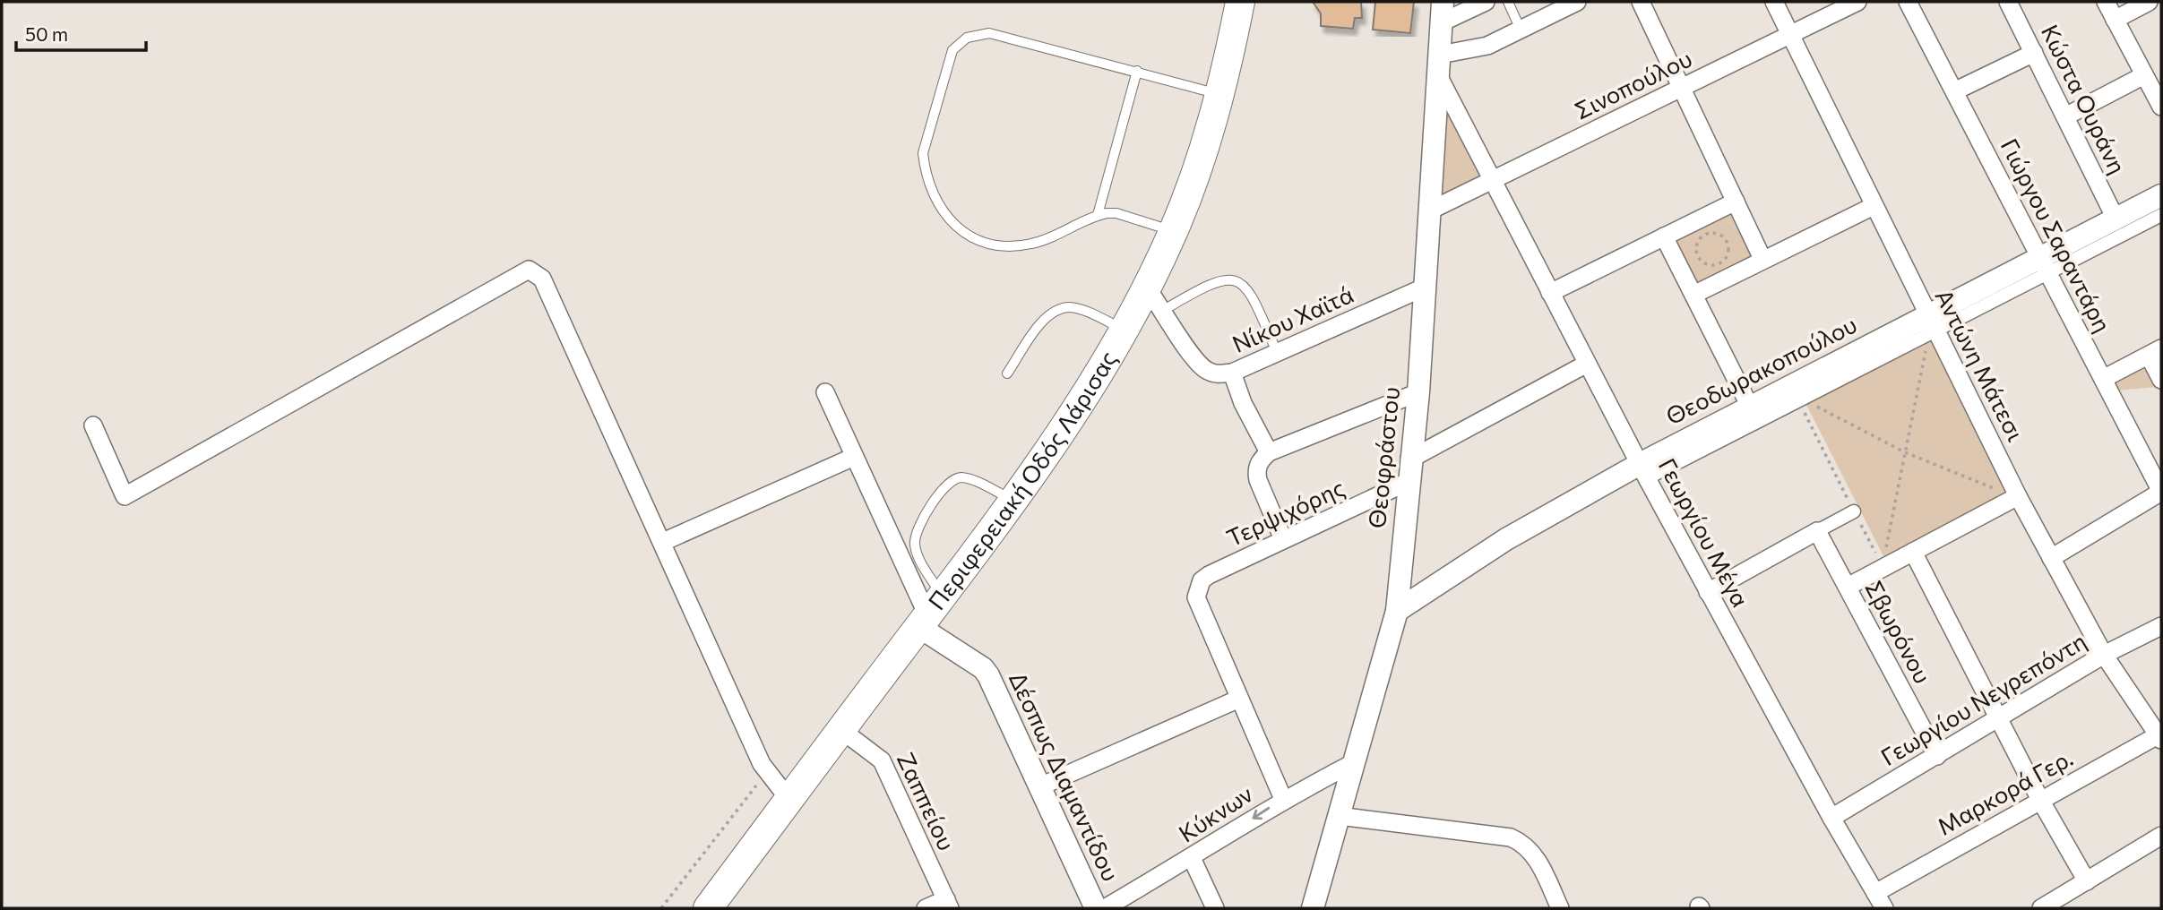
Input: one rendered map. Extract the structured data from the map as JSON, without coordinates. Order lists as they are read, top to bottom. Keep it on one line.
{"streets":{"highway":["Περιφερειακή Οδός Λάρισας"],"street":["Σινοπούλου","Κώστα Ουράνη","Γιώργου Σαραντάρη","Νίκου Χαϊτά","Αντώνη Μάτεσι","Θεοδωρακοπούλου","Θεοφράστου","Τερψιχόρης","Γεωργίου Μέγα","Σβωρόνου","Γεωργίου Νεγρεπόντη","Δέσπως Διαμαντίδου","Μαρκορά Γερ.","Ζαππείου","Κύκνων"]},"crossings":[["Σινοπούλου","Αντώνη Μάτεσι"],["Σινοπούλου","Θεοφράστου"],["Σινοπούλου","Γεωργίου Μέγα"],["Κώστα Ουράνη","Θεοδωρακοπούλου"],["Γιώργου Σαραντάρη","Θεοδωρακοπούλου"],["Νίκου Χαϊτά","Θεοφράστου"],["Νίκου Χαϊτά","Περιφερειακή Οδός Λάρισας"],["Αντώνη Μάτεσι","Θεοδωρακοπούλου"],["Αντώνη Μάτεσι","Γεωργίου Νεγρεπόντη"],["Αντώνη Μάτεσι","Μαρκορά Γερ."],["Θεοδωρακοπούλου","Θεοφράστου"],["Θεοδωρακοπούλου","Γεωργίου Μέγα"],["Θεοφράστου","Τερψιχόρης"],["Θεοφράστου","Γεωργίου Μέγα"],["Θεοφράστου","Κύκνων"],["Περιφερειακή Οδός Λάρισας","Δέσπως Διαμαντίδου"],["Περιφερειακή Οδός Λάρισας","Ζαππείου"],["Γεωργίου Μέγα","Γεωργίου Νεγρεπόντη"],["Γεωργίου Μέγα","Μαρκορά Γερ."],["Σβωρόνου","Γεωργίου Νεγρεπόντη"]],"scale_bar":"50 m"}
